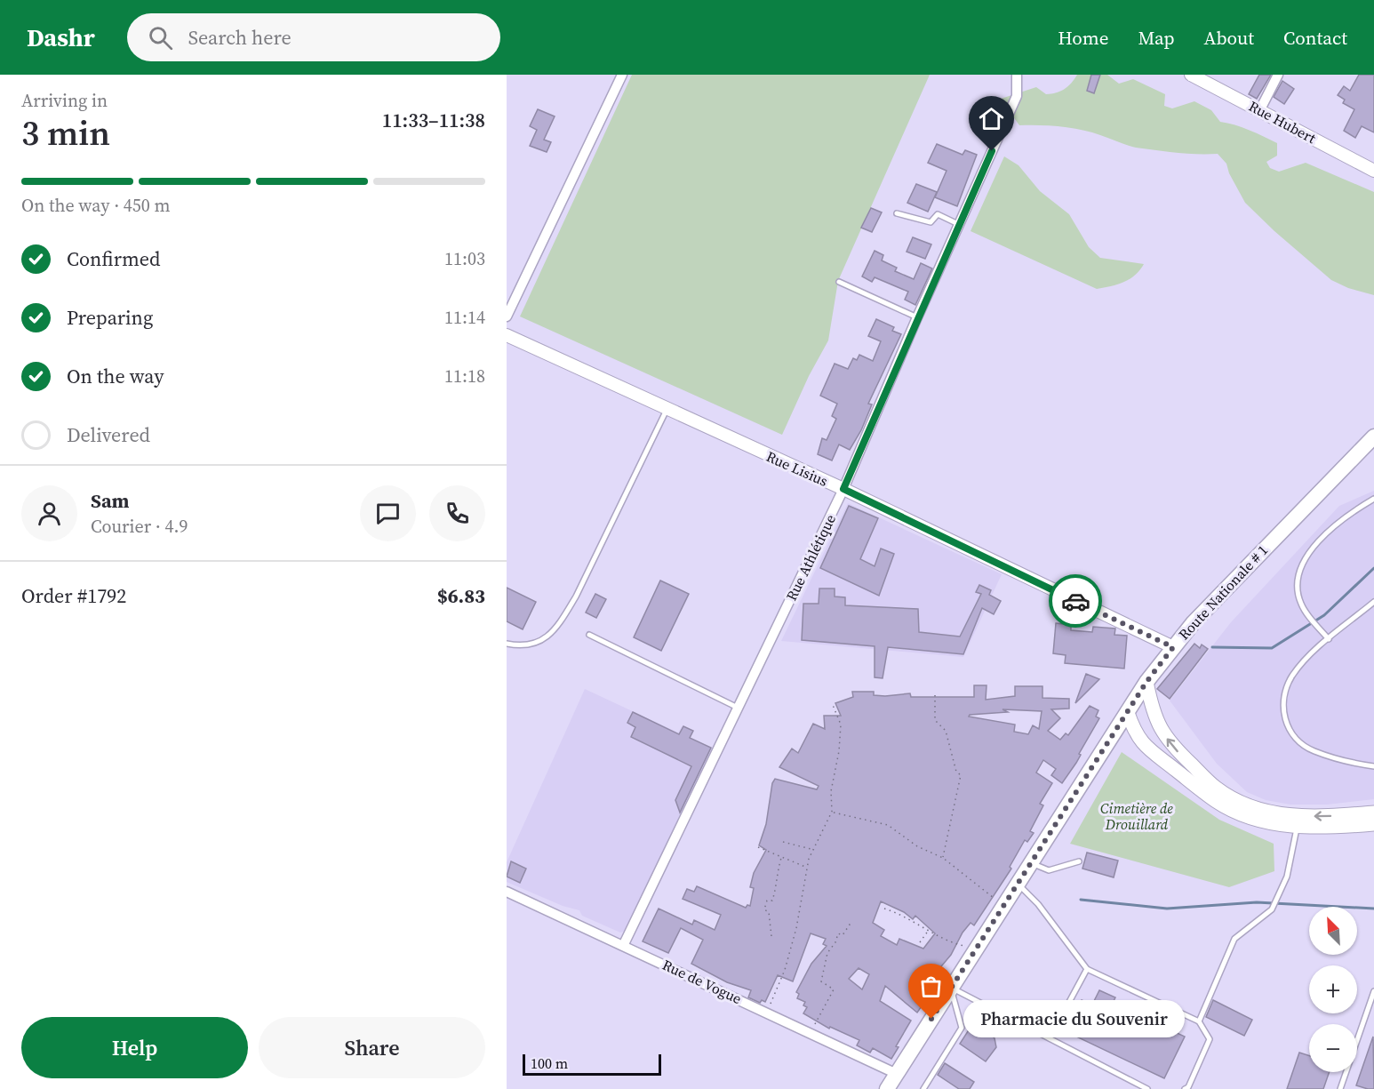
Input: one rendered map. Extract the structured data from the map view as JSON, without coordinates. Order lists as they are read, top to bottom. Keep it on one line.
{"streets":{"main road":["Route Nationale # 1"],"street":["Rue Hubert","Rue Lisius","Rue Athlétique","Rue de Vogue"]},"crossings":[["Rue Lisius","Rue Athlétique"],["Rue Lisius","Route Nationale # 1"],["Rue Athlétique","Rue de Vogue"],["Route Nationale # 1","Rue de Vogue"]],"parks":["Cimetière de Drouillard"],"places":["Pharmacie du Souvenir"],"scale_bar":"100 m","north":"top left","page":{"header":"Dashr","search":"Search here","nav":["Home","Map","About","Contact"],"heading":["3 min","Arriving in","11:33–11:38"],"panel":["Sam","Courier · 4.9","Order #1792","$6.83"],"bar":"On the way · 450 m","list":[["Confirmed","11:03"],["Preparing","11:14"],["On the way","11:18"],"Delivered"],"map_buttons":["+","−"],"bubble":"Pharmacie du Souvenir","buttons":["Help","Share"],"scale":"100 m"}}
